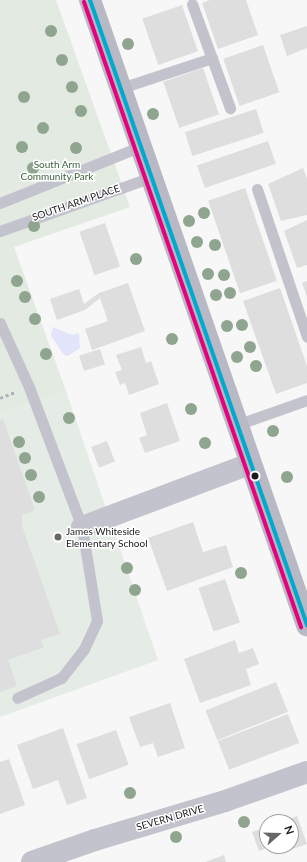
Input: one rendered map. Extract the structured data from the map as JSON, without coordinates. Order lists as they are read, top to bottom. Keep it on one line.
{"streets":{"street":["SEVERN DRIVE"],"lane":["SOUTH ARM PLACE"]},"parks":["South Arm Community Park"],"places":["James Whiteside Elementary School"],"north":"right"}
